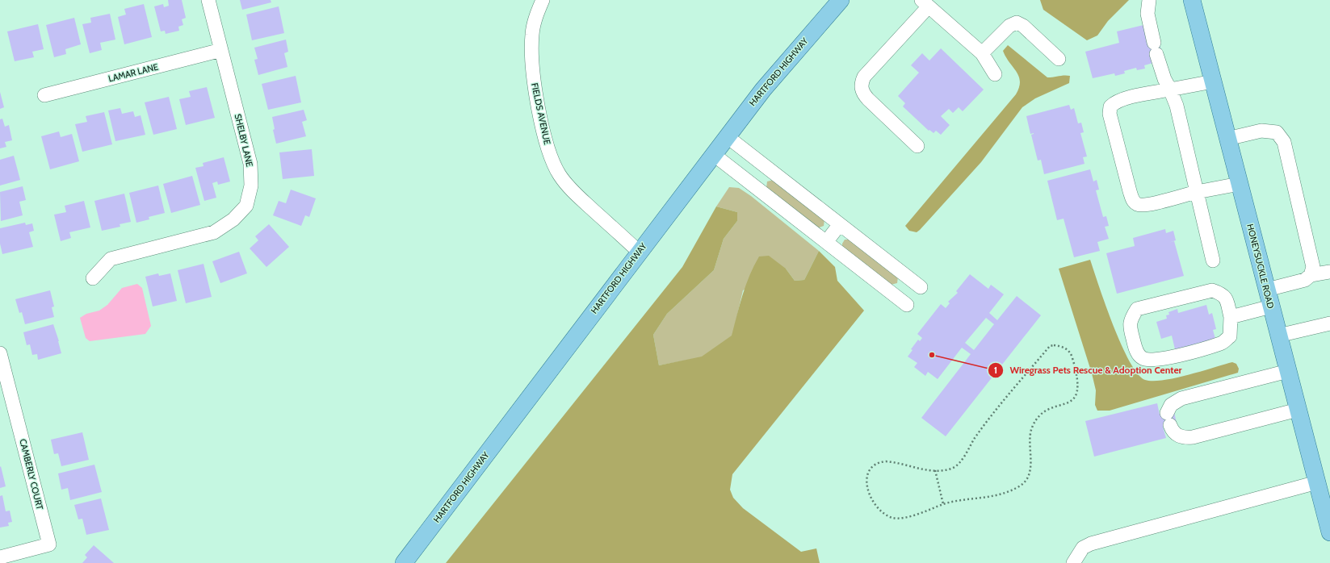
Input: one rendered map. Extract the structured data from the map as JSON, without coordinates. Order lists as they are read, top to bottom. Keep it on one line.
{"streets":{"main road":["HARTFORD HIGHWAY","HONEYSUCKLE ROAD"],"street":["LAMAR LANE","FIELDS AVENUE","SHELBY LANE","CAMBERLY COURT"]},"crossings":[["HARTFORD HIGHWAY","FIELDS AVENUE"],["LAMAR LANE","SHELBY LANE"]],"places":["Wiregrass Pets Rescue & Adoption Center"]}
